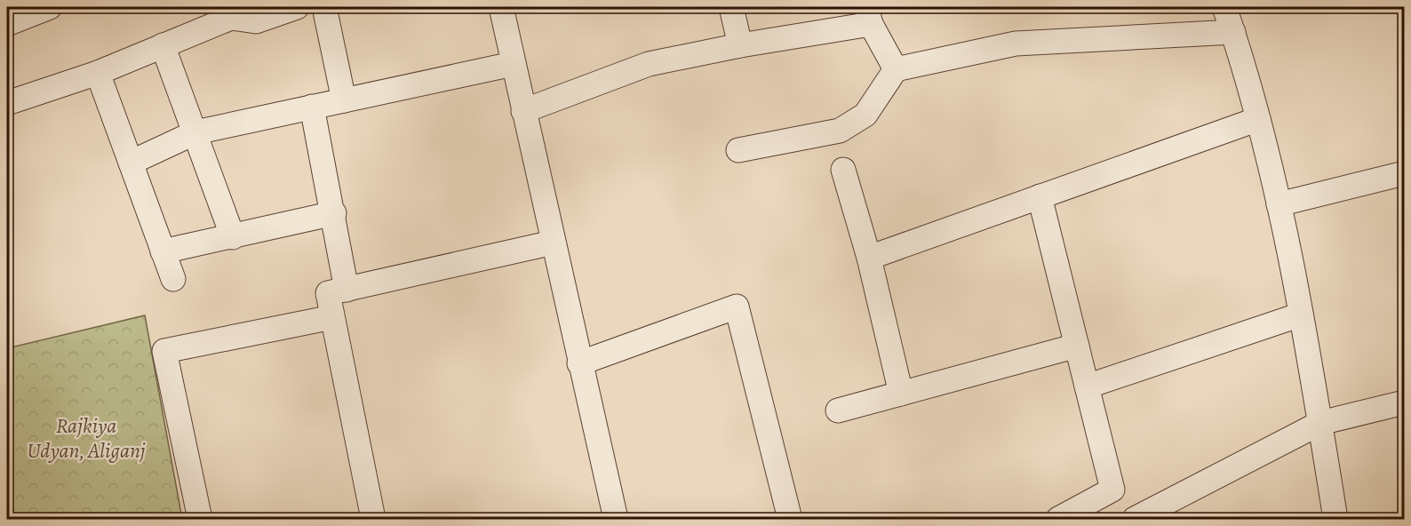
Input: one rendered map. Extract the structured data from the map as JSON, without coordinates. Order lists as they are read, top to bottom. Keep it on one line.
{"parks":["Rajkiya Udyan, Aliganj"]}
